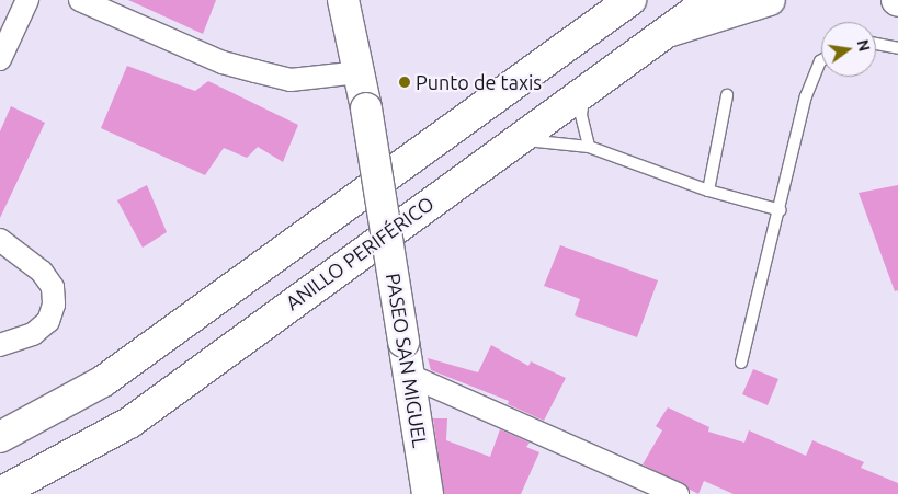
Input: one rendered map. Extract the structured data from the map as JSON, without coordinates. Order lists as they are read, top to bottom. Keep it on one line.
{"streets":{"main road":["ANILLO PERIFÉRICO","PASEO SAN MIGUEL"]},"places":["Punto de taxis"],"north":"right"}
